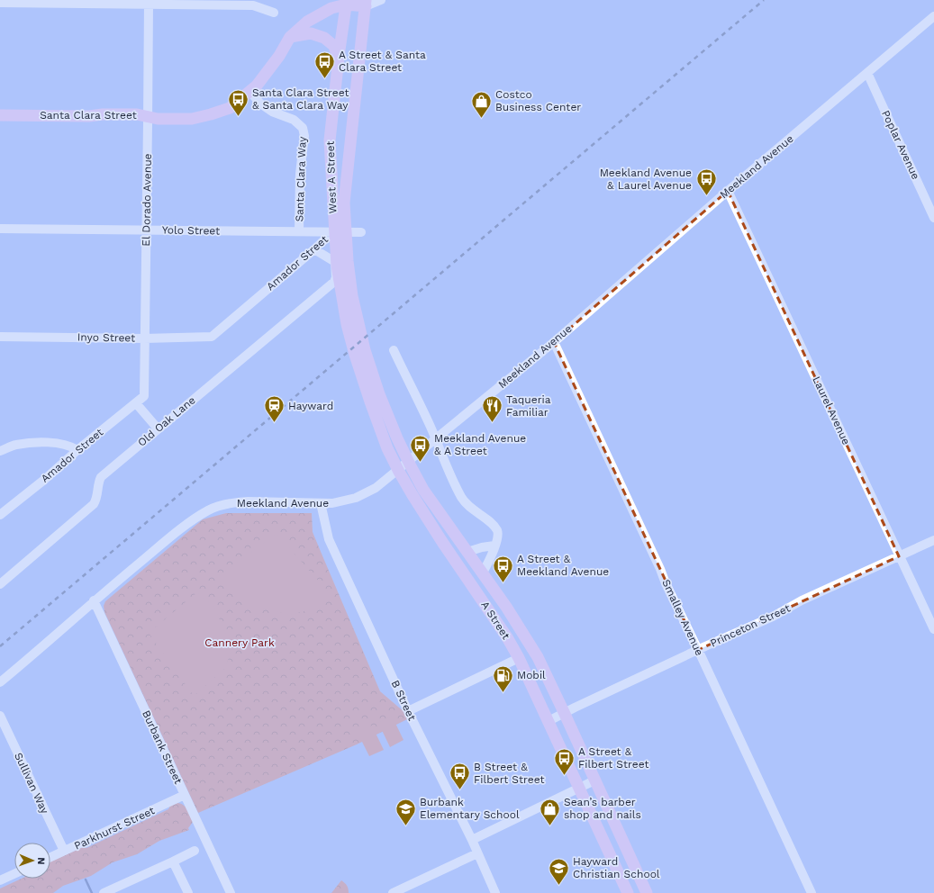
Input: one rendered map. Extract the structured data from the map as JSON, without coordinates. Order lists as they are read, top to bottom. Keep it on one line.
{"streets":{"main road":["Santa Clara Street","West A Street","A Street"],"street":["Poplar Avenue","Meekland Avenue","Santa Clara Way","El Dorado Avenue","Yolo Street","Amador Street","Inyo Street","Laurel Avenue","Old Oak Lane","Smalley Avenue","Princeton Street","B Street","Burbank Street","Sullivan Way","Parkhurst Street"]},"crossings":[["Santa Clara Street","West A Street"],["Santa Clara Street","Santa Clara Way"],["Santa Clara Street","El Dorado Avenue"],["Poplar Avenue","Meekland Avenue"],["Meekland Avenue","Laurel Avenue"],["Meekland Avenue","Smalley Avenue"],["Meekland Avenue","B Street"],["Meekland Avenue","Burbank Street"],["West A Street","A Street"],["Santa Clara Way","Yolo Street"],["El Dorado Avenue","Yolo Street"],["El Dorado Avenue","Amador Street"],["El Dorado Avenue","Inyo Street"],["Yolo Street","Amador Street"],["Yolo Street","Old Oak Lane"],["Amador Street","Inyo Street"],["Amador Street","Old Oak Lane"],["Laurel Avenue","Princeton Street"],["Smalley Avenue","Princeton Street"],["A Street","Princeton Street"],["Burbank Street","Parkhurst Street"],["Sullivan Way","Parkhurst Street"]],"parks":["Cannery Park"],"places":{"bus stop":["A Street & Santa Clara Street","Santa Clara Street & Santa Clara Way","Meekland Avenue & Laurel Avenue","Meekland Avenue & A Street","A Street & Meekland Avenue","A Street & Filbert Street","B Street & Filbert Street"],"shop":["Costco Business Center","Sean’s barber shop and nails"],"station":["Hayward"],"restaurant":["Taqueria Familiar"],"fuel station":["Mobil"],"school or university":["Burbank Elementary School","Hayward Christian School"]},"north":"right"}
